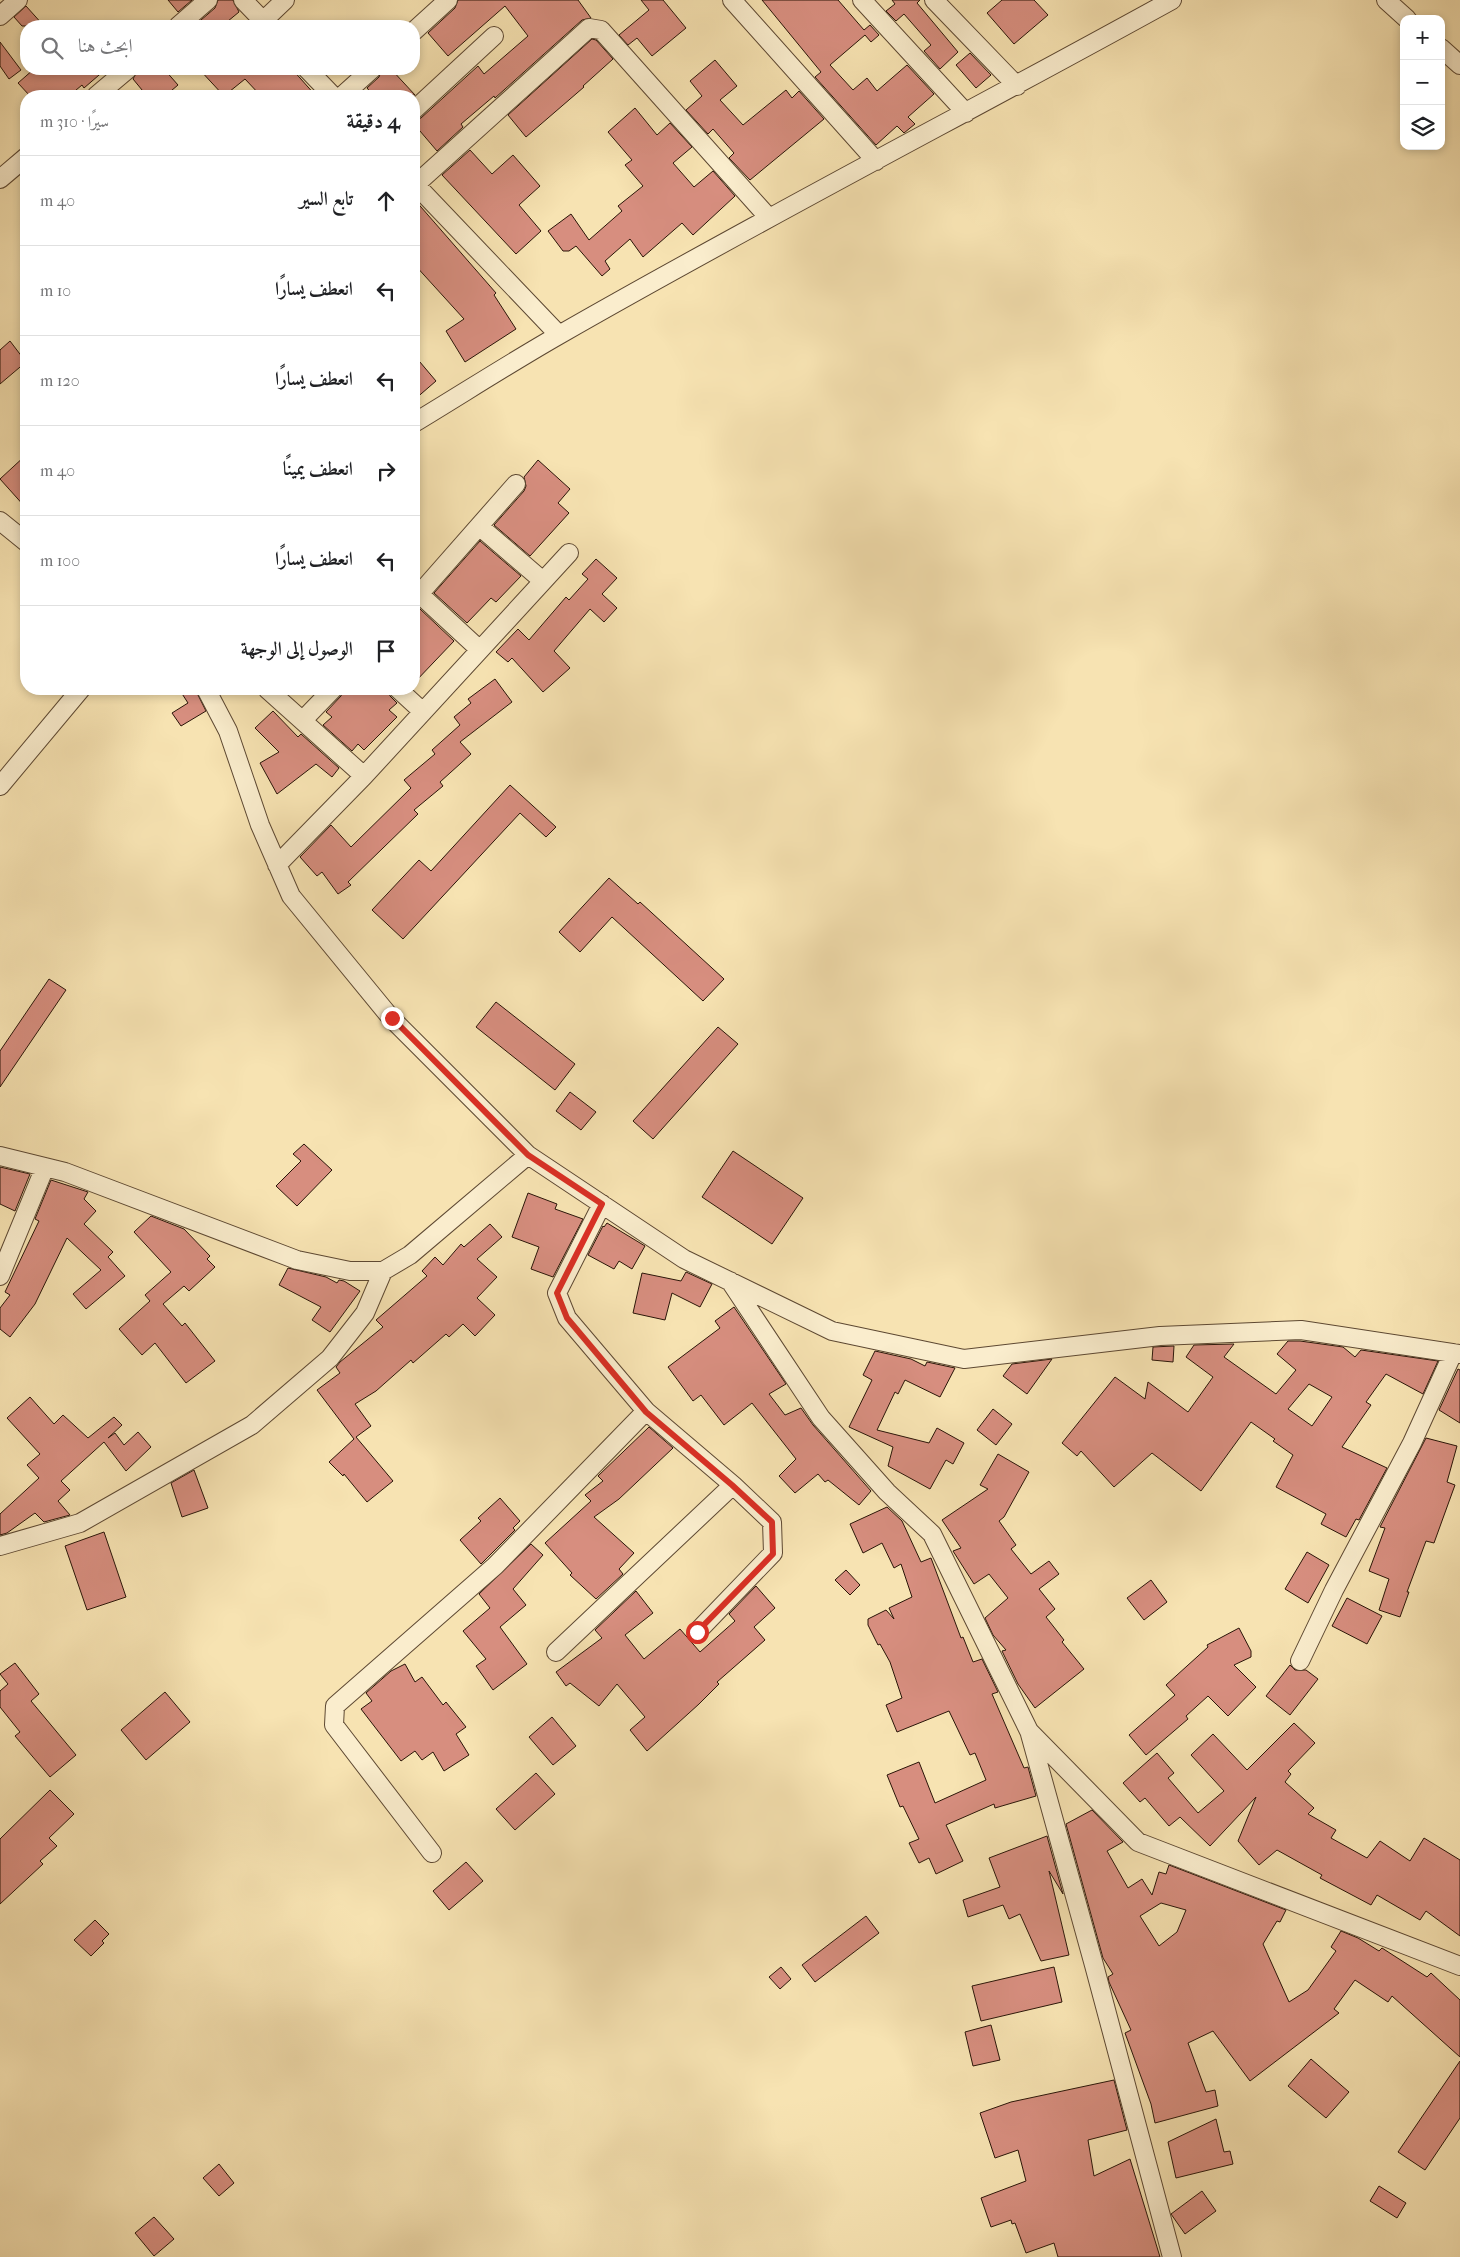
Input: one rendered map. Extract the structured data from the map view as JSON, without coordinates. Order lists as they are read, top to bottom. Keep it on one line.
{"page":{"map_buttons":["+","−"],"search":"ابحث هنا","heading":["4 دقيقة","سيرًا · 310 m"],"list":[["تابع السير","40 m"],["انعطف يسارًا","10 m"],["انعطف يسارًا","120 m"],["انعطف يمينًا","40 m"],["انعطف يسارًا","100 m"],"الوصول إلى الوجهة"]}}
